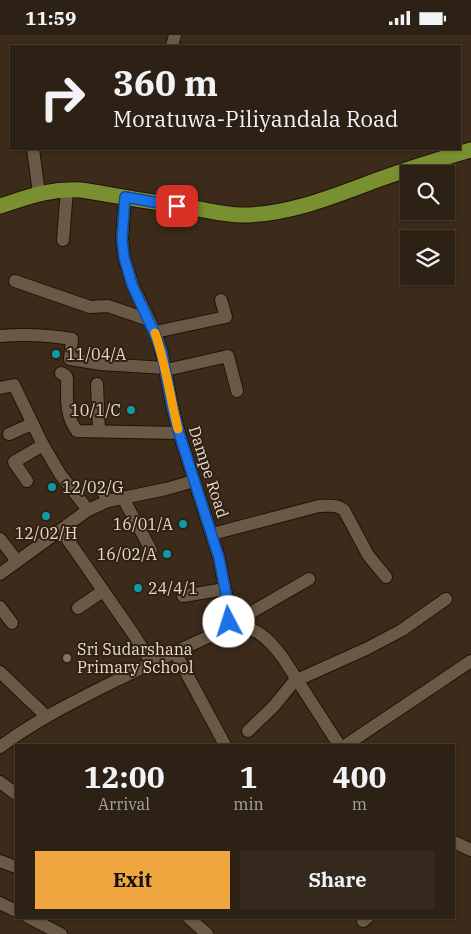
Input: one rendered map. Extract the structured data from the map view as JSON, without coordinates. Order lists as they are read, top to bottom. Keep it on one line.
{"streets":{"street":["Dampe Road"]},"places":["11/04/A","10/1/C","12/02/G","12/02/H","16/01/A","16/02/A","24/4/1","Sri Sudarshana Primary School"],"page":{"status":"11:59","turn":["360 m","Moratuwa-Piliyandala Road"],"eta":["12:00","Arrival","1","min","400","m"],"buttons":["Exit","Share"]}}
